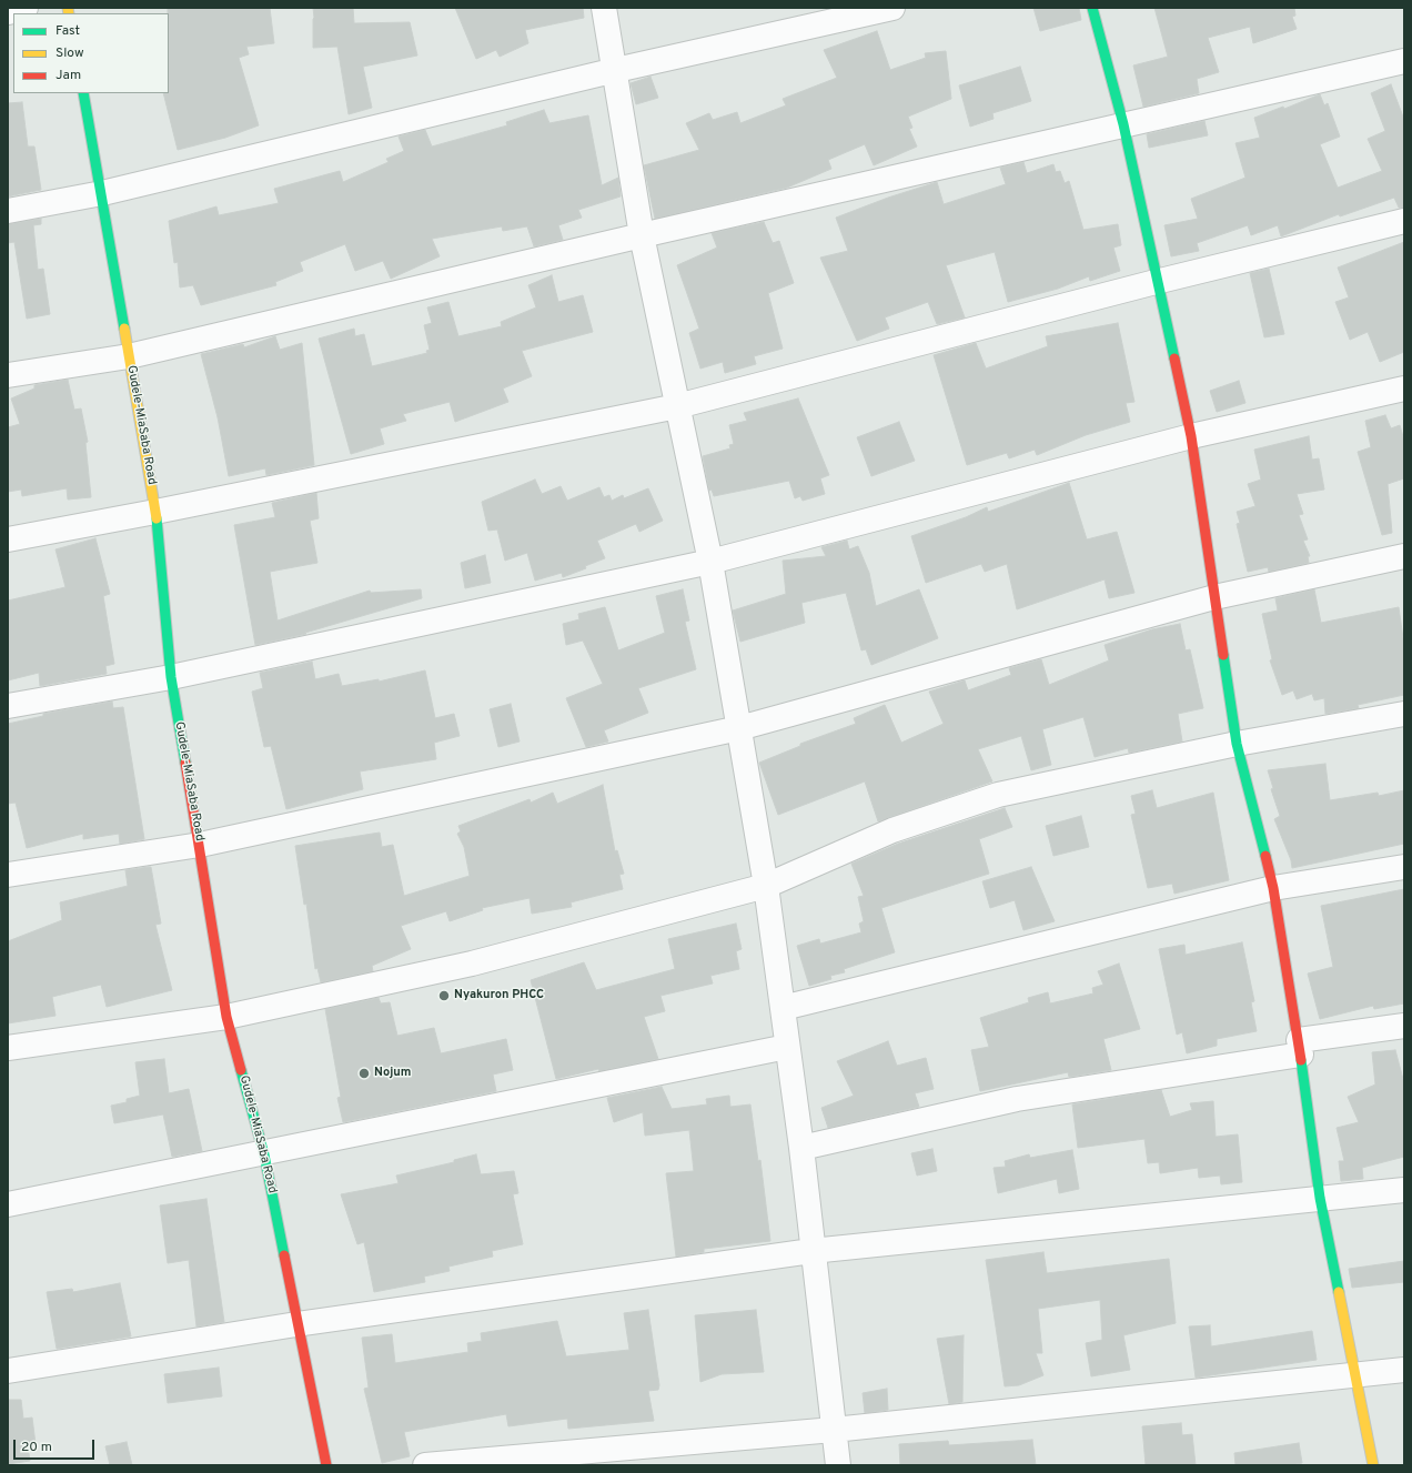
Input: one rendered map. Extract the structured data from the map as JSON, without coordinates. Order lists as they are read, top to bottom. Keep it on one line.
{"streets":{"street":["Gudele-MiaSaba Road"]},"places":["Nyakuron PHCC","Nojum"],"legend":["Fast","Slow","Jam"],"scale_bar":"20 m"}
